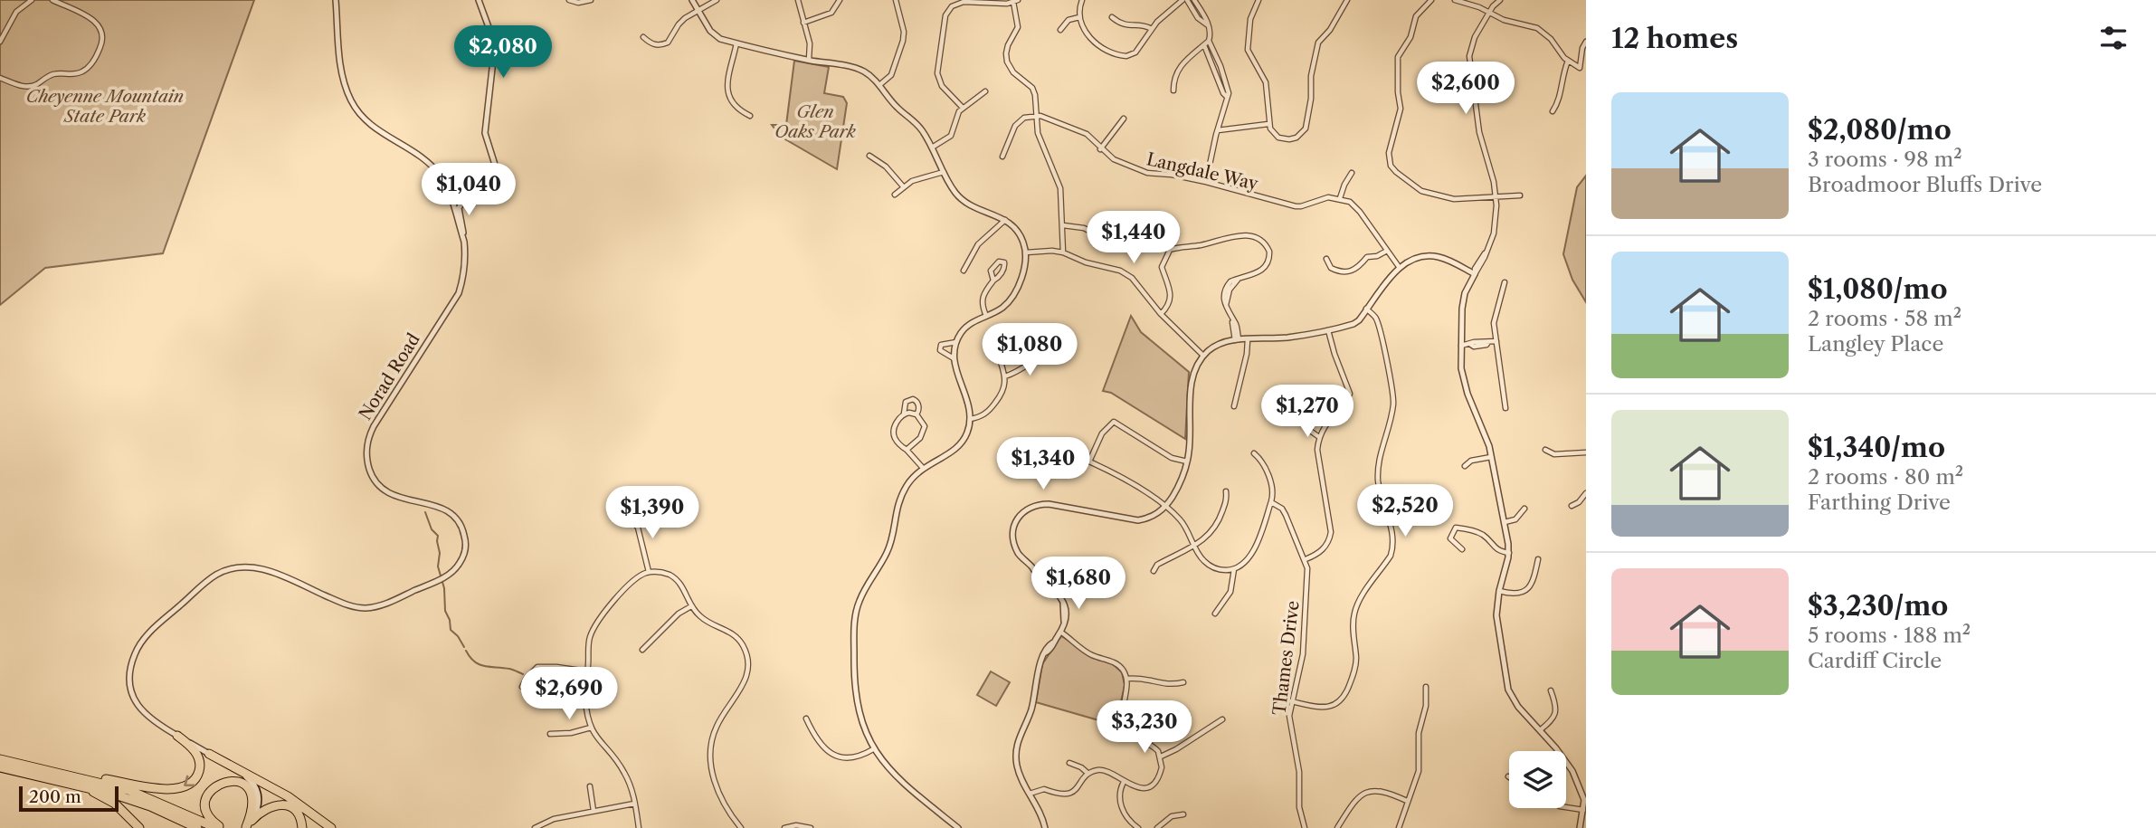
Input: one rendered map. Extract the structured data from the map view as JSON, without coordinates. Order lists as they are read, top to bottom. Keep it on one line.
{"streets":{"main road":["Norad Road"],"street":["Langdale Way","Thames Drive"]},"parks":["Cheyenne Mountain State Park","Glen Oaks Park"],"scale_bar":"200 m","page":{"heading":"12 homes","price":["$2,080","$2,600","$1,040","$1,440","$1,080","$1,270","$1,340","$2,520","$1,390","$1,680","$2,690","$3,230"],"list":[{"name":"$2,080/mo","note":"3 rooms · 98 m² · Broadmoor Bluffs Drive"},{"name":"$1,080/mo","note":"2 rooms · 58 m² · Langley Place"},{"name":"$1,340/mo","note":"2 rooms · 80 m² · Farthing Drive"},{"name":"$3,230/mo","note":"5 rooms · 188 m² · Cardiff Circle"}],"scale":"200 m"}}
